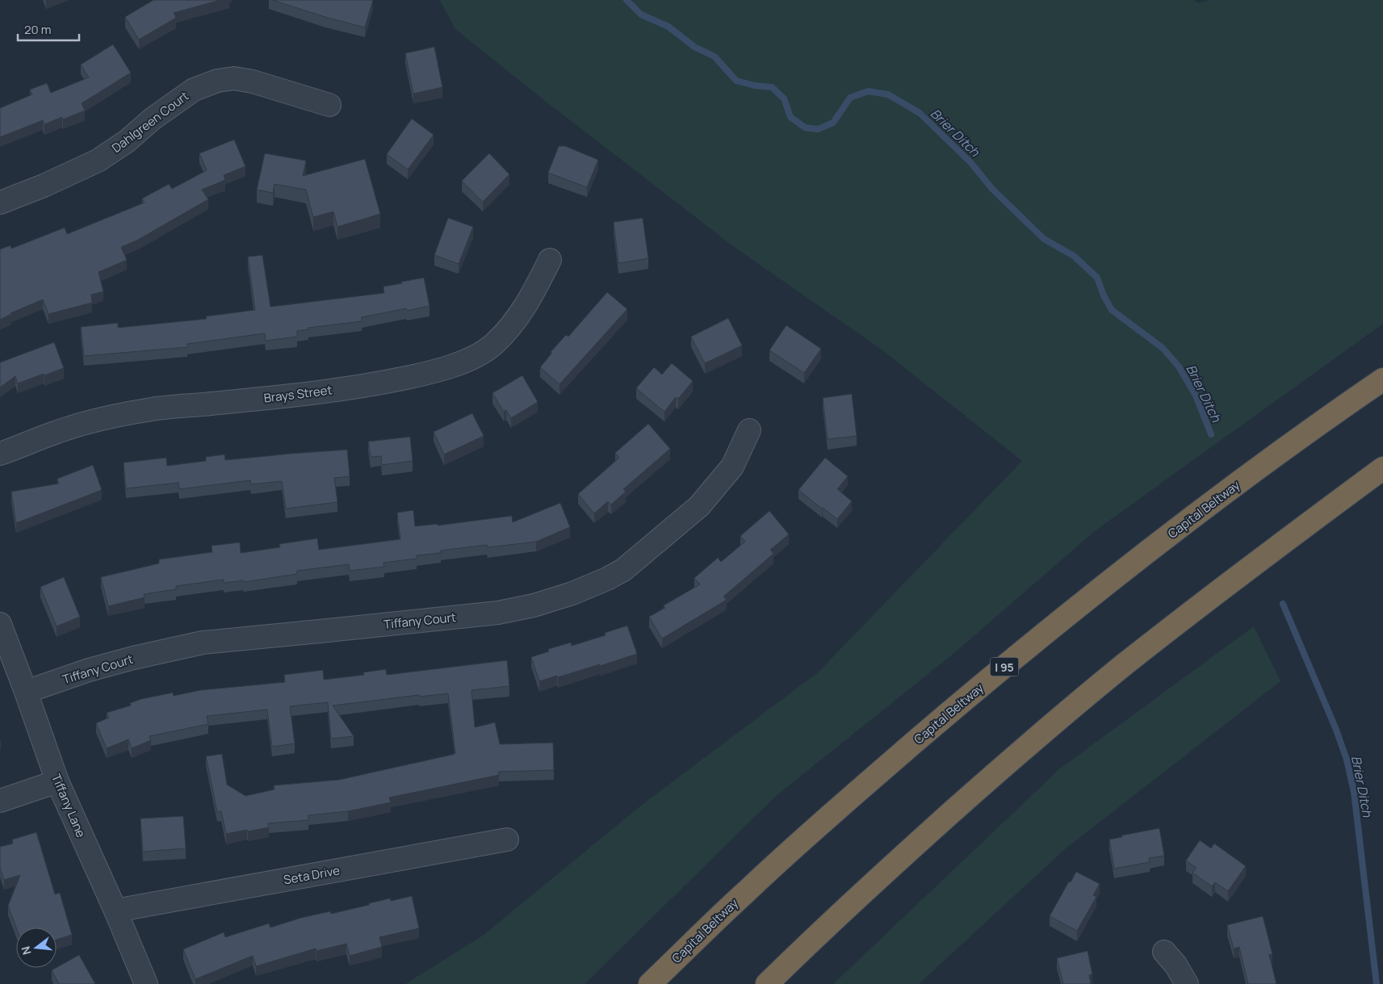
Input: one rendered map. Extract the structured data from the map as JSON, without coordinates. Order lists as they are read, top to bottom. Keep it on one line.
{"streets":{"highway":["Capital Beltway","I 95"],"street":["Dahlgreen Court","Brays Street","Tiffany Court","Tiffany Lane","Seta Drive"]},"crossings":[["Tiffany Court","Tiffany Lane"],["Tiffany Lane","Seta Drive"]],"water":["Brier Ditch"],"scale_bar":"20 m","north":"left"}
